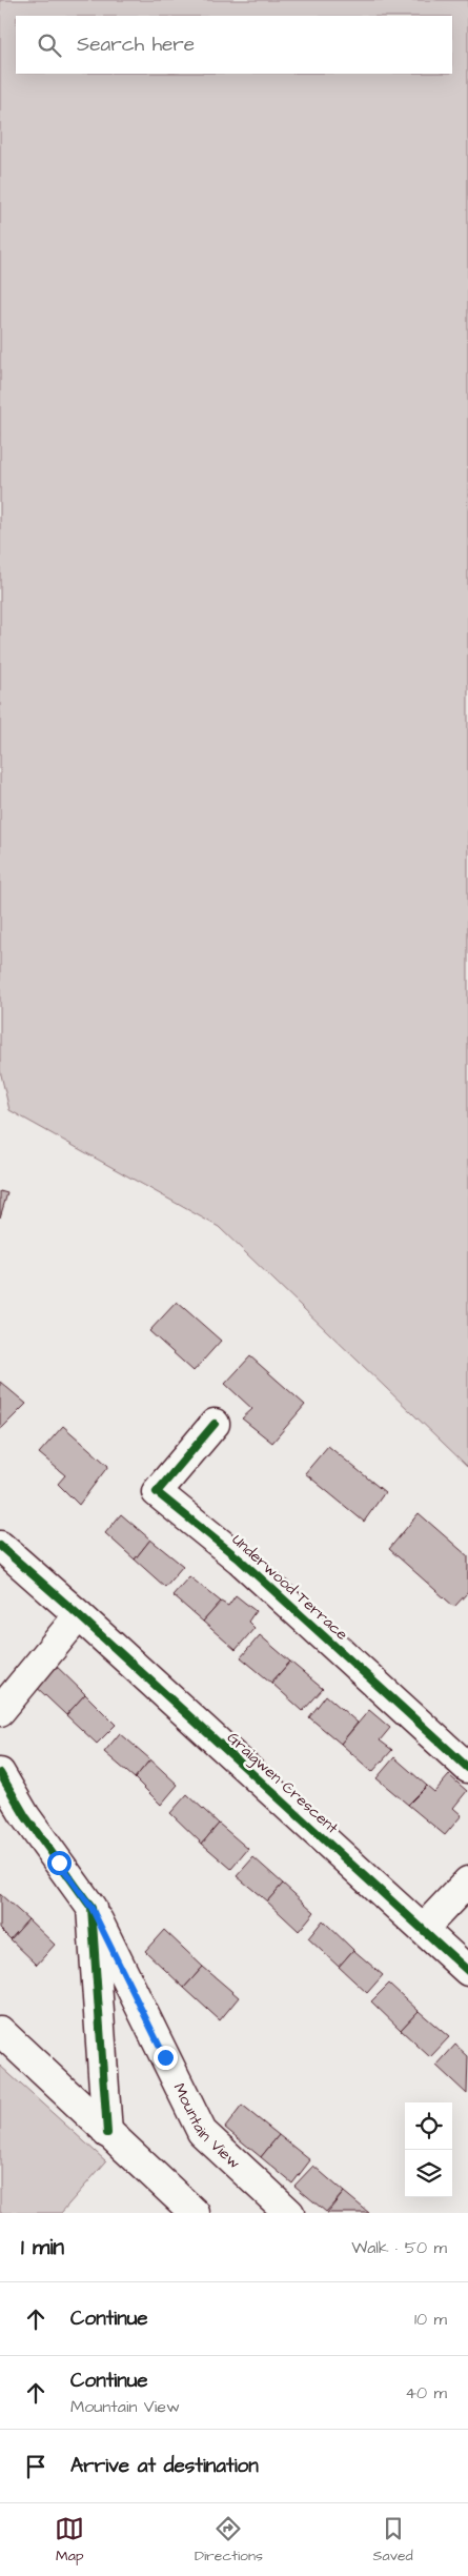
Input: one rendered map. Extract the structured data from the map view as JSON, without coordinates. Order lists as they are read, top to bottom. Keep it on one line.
{"streets":{"street":["Underwood Terrace","Graigwen Crescent","Mountain View"]},"page":{"search":"Search here","heading":["1 min","Walk · 50 m"],"list":[["Continue","10 m"],["Continue","Mountain View","40 m"],"Arrive at destination"],"nav":["Map","Directions","Saved"]}}
